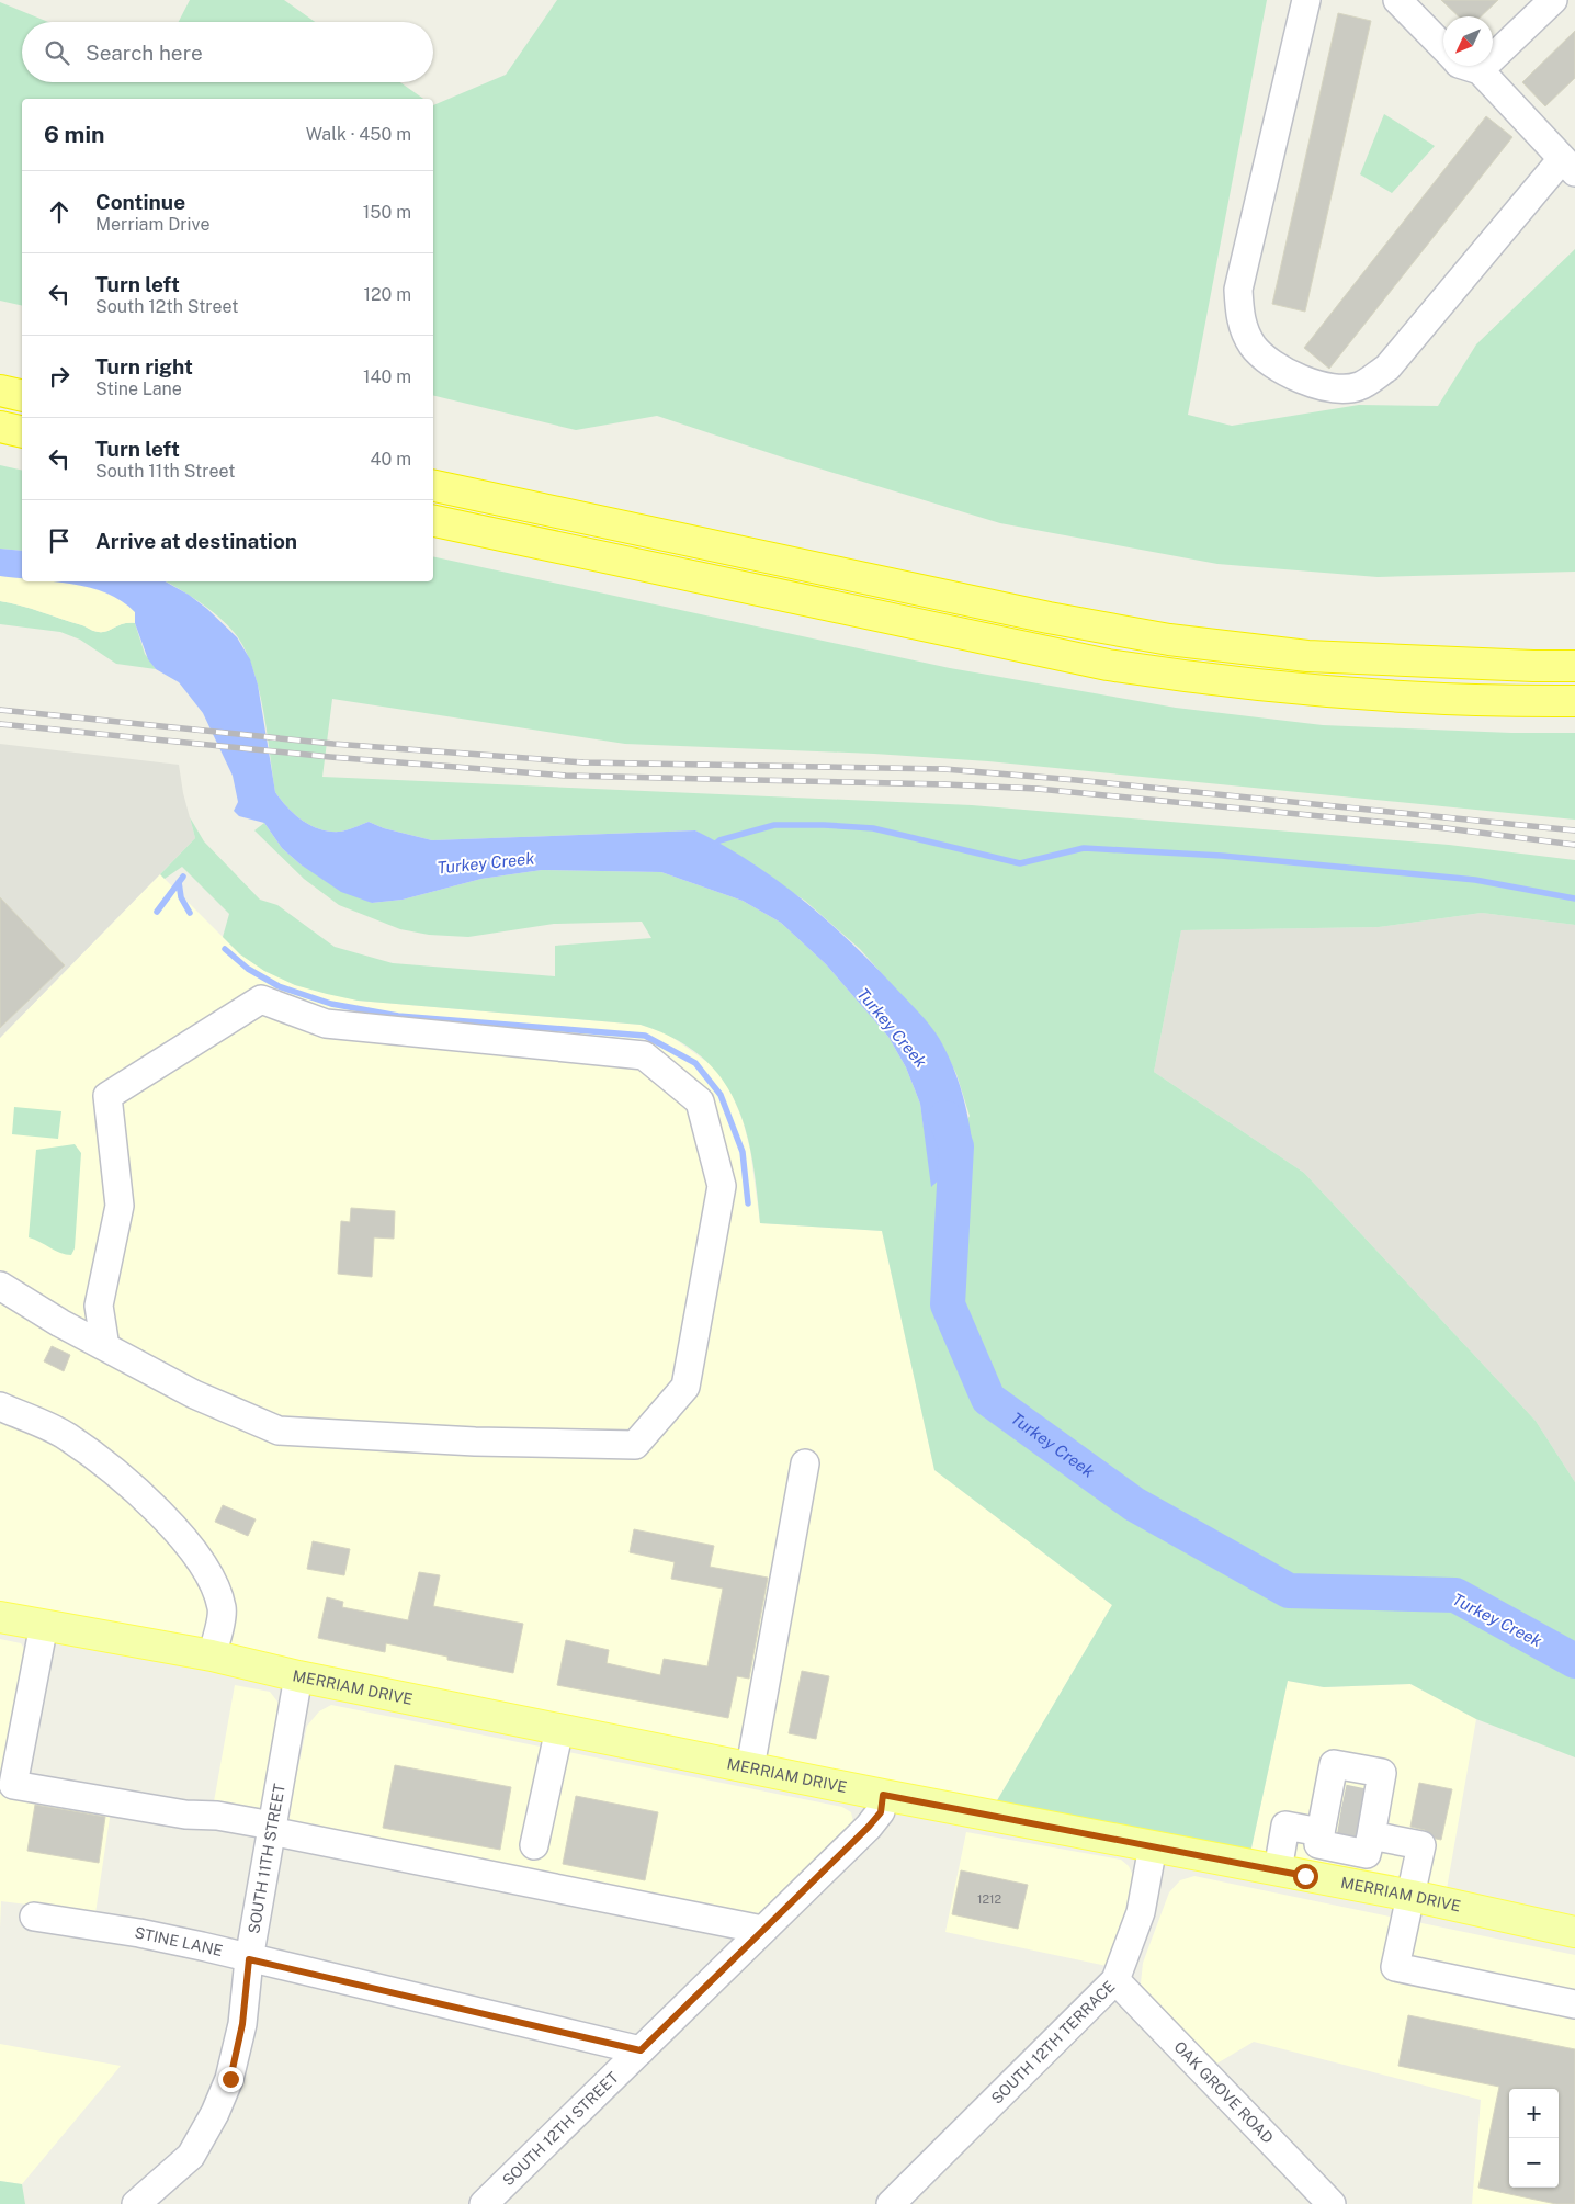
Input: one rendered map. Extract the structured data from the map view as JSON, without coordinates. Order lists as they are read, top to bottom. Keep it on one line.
{"streets":{"main road":["MERRIAM DRIVE"],"street":["SOUTH 11TH STREET","STINE LANE","SOUTH 12TH TERRACE","OAK GROVE ROAD","SOUTH 12TH STREET"]},"crossings":[["MERRIAM DRIVE","SOUTH 11TH STREET"],["MERRIAM DRIVE","SOUTH 12TH TERRACE"],["MERRIAM DRIVE","SOUTH 12TH STREET"],["SOUTH 11TH STREET","STINE LANE"],["STINE LANE","SOUTH 12TH STREET"],["SOUTH 12TH TERRACE","OAK GROVE ROAD"]],"water":["Turkey Creek"],"house_numbers":["1212"],"north":"bottom left","page":{"search":"Search here","heading":["6 min","Walk · 450 m"],"list":[["Continue","Merriam Drive","150 m"],["Turn left","South 12th Street","120 m"],["Turn right","Stine Lane","140 m"],["Turn left","South 11th Street","40 m"],"Arrive at destination"],"map_buttons":["+","−"]}}
